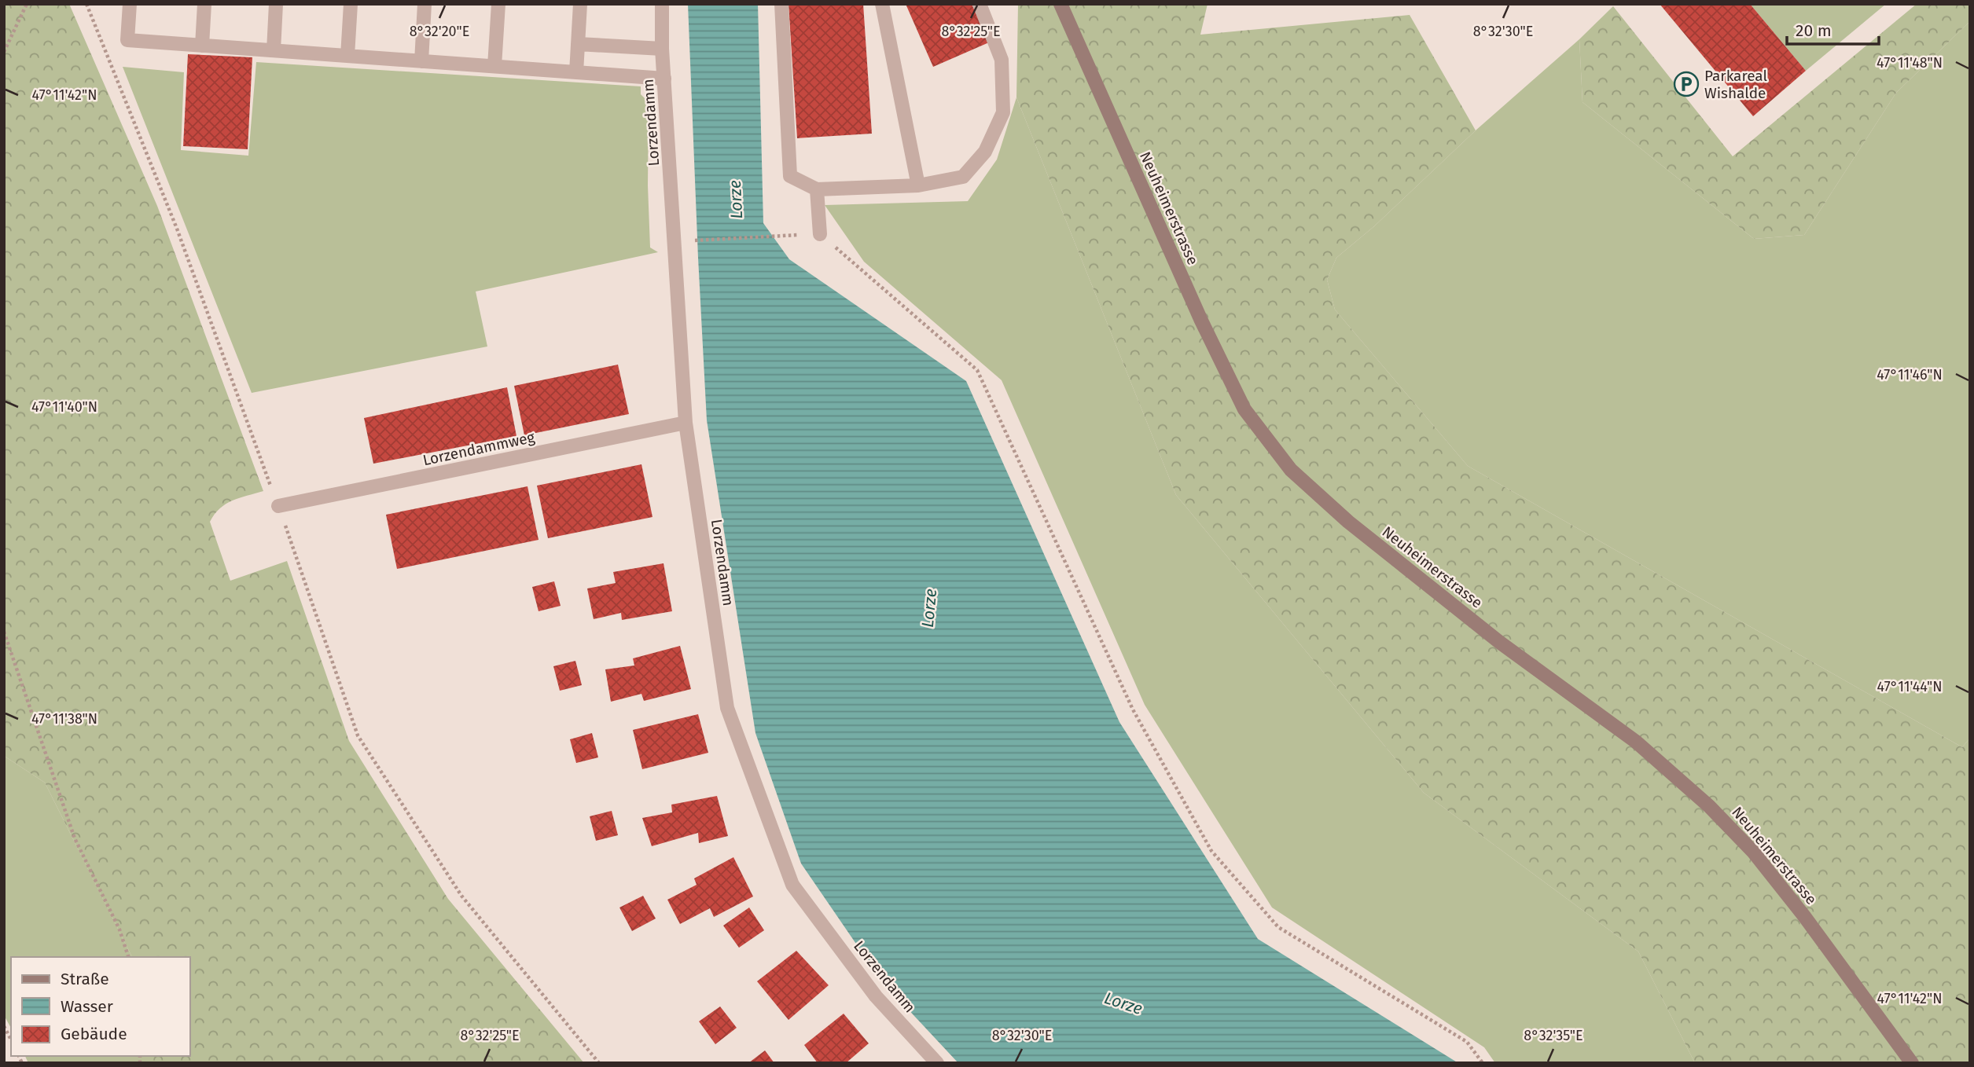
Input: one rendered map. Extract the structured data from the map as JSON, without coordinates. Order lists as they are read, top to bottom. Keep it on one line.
{"streets":{"street":["Lorzendamm","Neuheimerstrasse","Lorzendammweg"]},"crossings":[["Lorzendamm","Lorzendammweg"]],"water":["Lorze"],"places":{"parking":["Parkareal Wishalde"]},"legend":["Straße","Wasser","Gebäude"],"scale_bar":"20 m","coordinates":["8°32'20\"E","8°32'25\"E","8°32'30\"E","47°11'48\"N","47°11'42\"N","47°11'46\"N","47°11'40\"N","47°11'44\"N","47°11'38\"N","8°32'35\"E"]}
